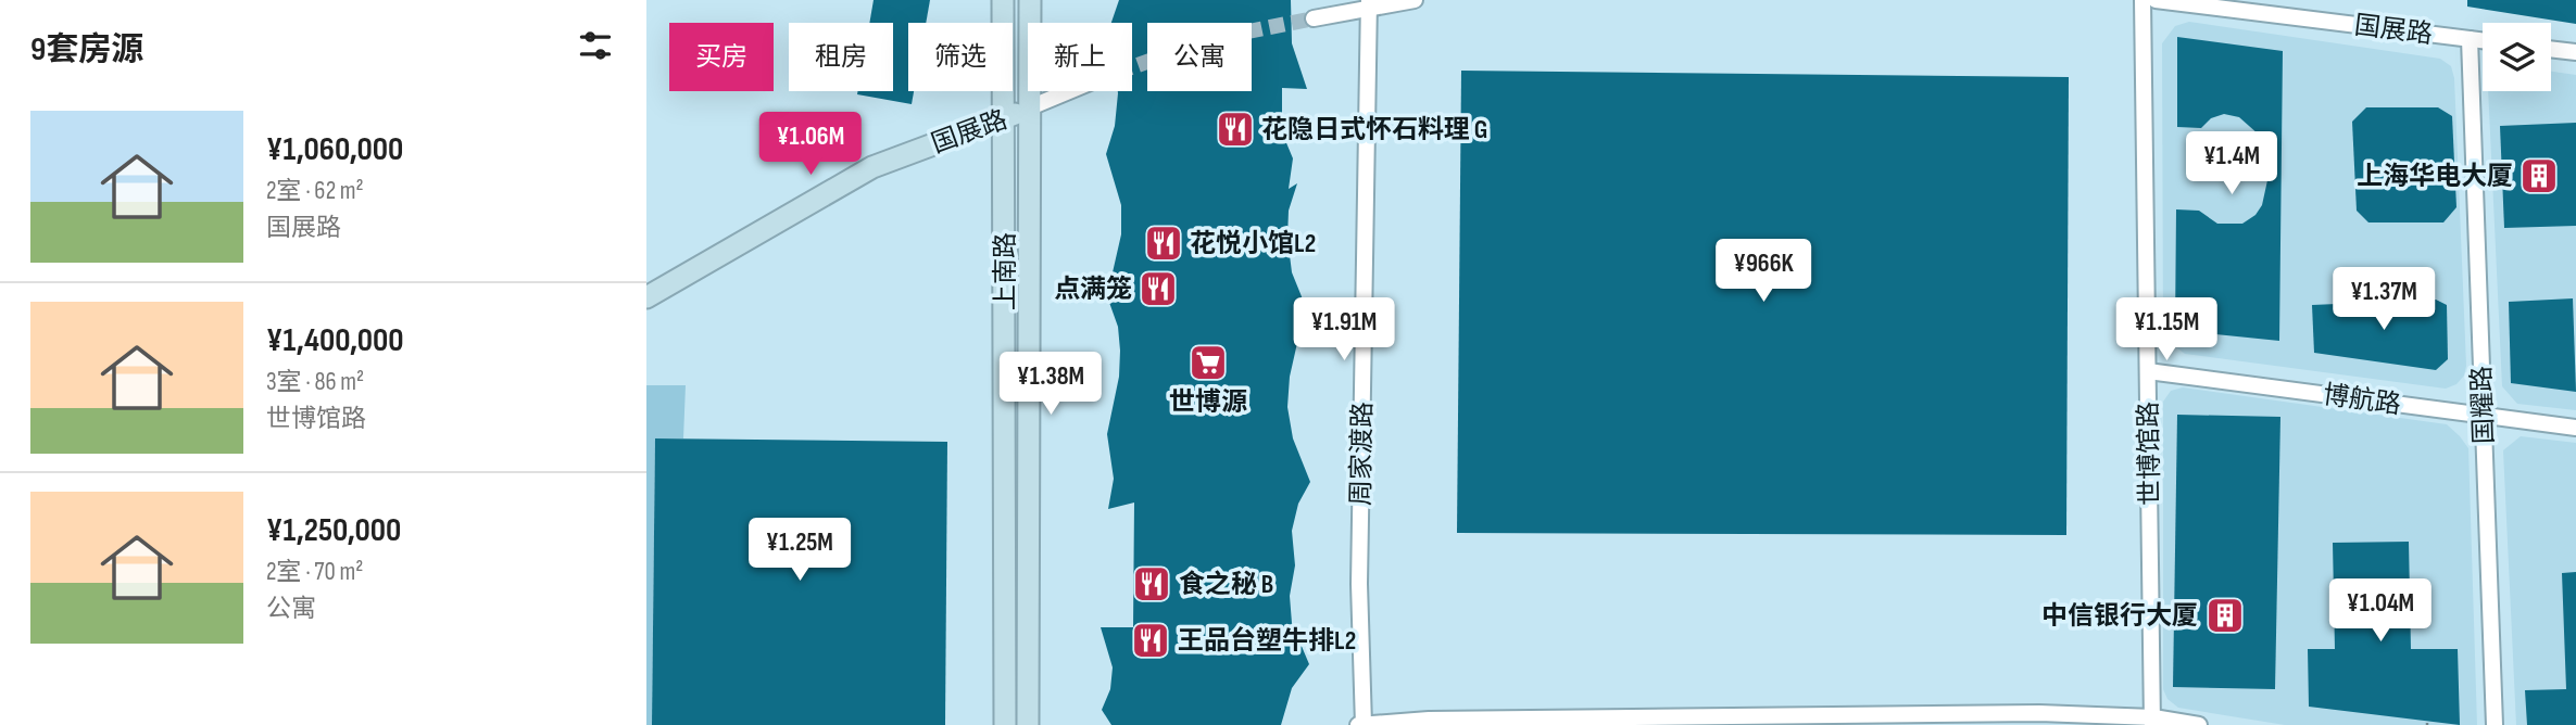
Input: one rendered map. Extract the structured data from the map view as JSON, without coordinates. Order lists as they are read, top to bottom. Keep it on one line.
{"streets":{"main road":["国展路","上南路"],"street":["博航路","国耀路","周家渡路","世博馆路"]},"crossings":[["国展路","上南路"],["国展路","国耀路"],["博航路","国耀路"],["博航路","世博馆路"]],"places":{"restaurant":["花隐日式怀石料理 G","花悦小馆L2","点满笼","食之秘 B","王品台塑牛排L2"],"building":["上海华电大厦","中信银行大厦"],"supermarket":["世博源"]},"page":{"heading":"9套房源","chip":["买房","租房","筛选","新上","公寓"],"list":[{"name":"¥1,060,000","note":"2室 · 62 m² · 国展路"},{"name":"¥1,400,000","note":"3室 · 86 m² · 世博馆路"},{"name":"¥1,250,000","note":"2室 · 70 m² · 公寓"}],"price":["¥1.06M","¥1.4M","¥966K","¥1.37M","¥1.91M","¥1.15M","¥1.38M","¥1.25M","¥1.04M"]}}
